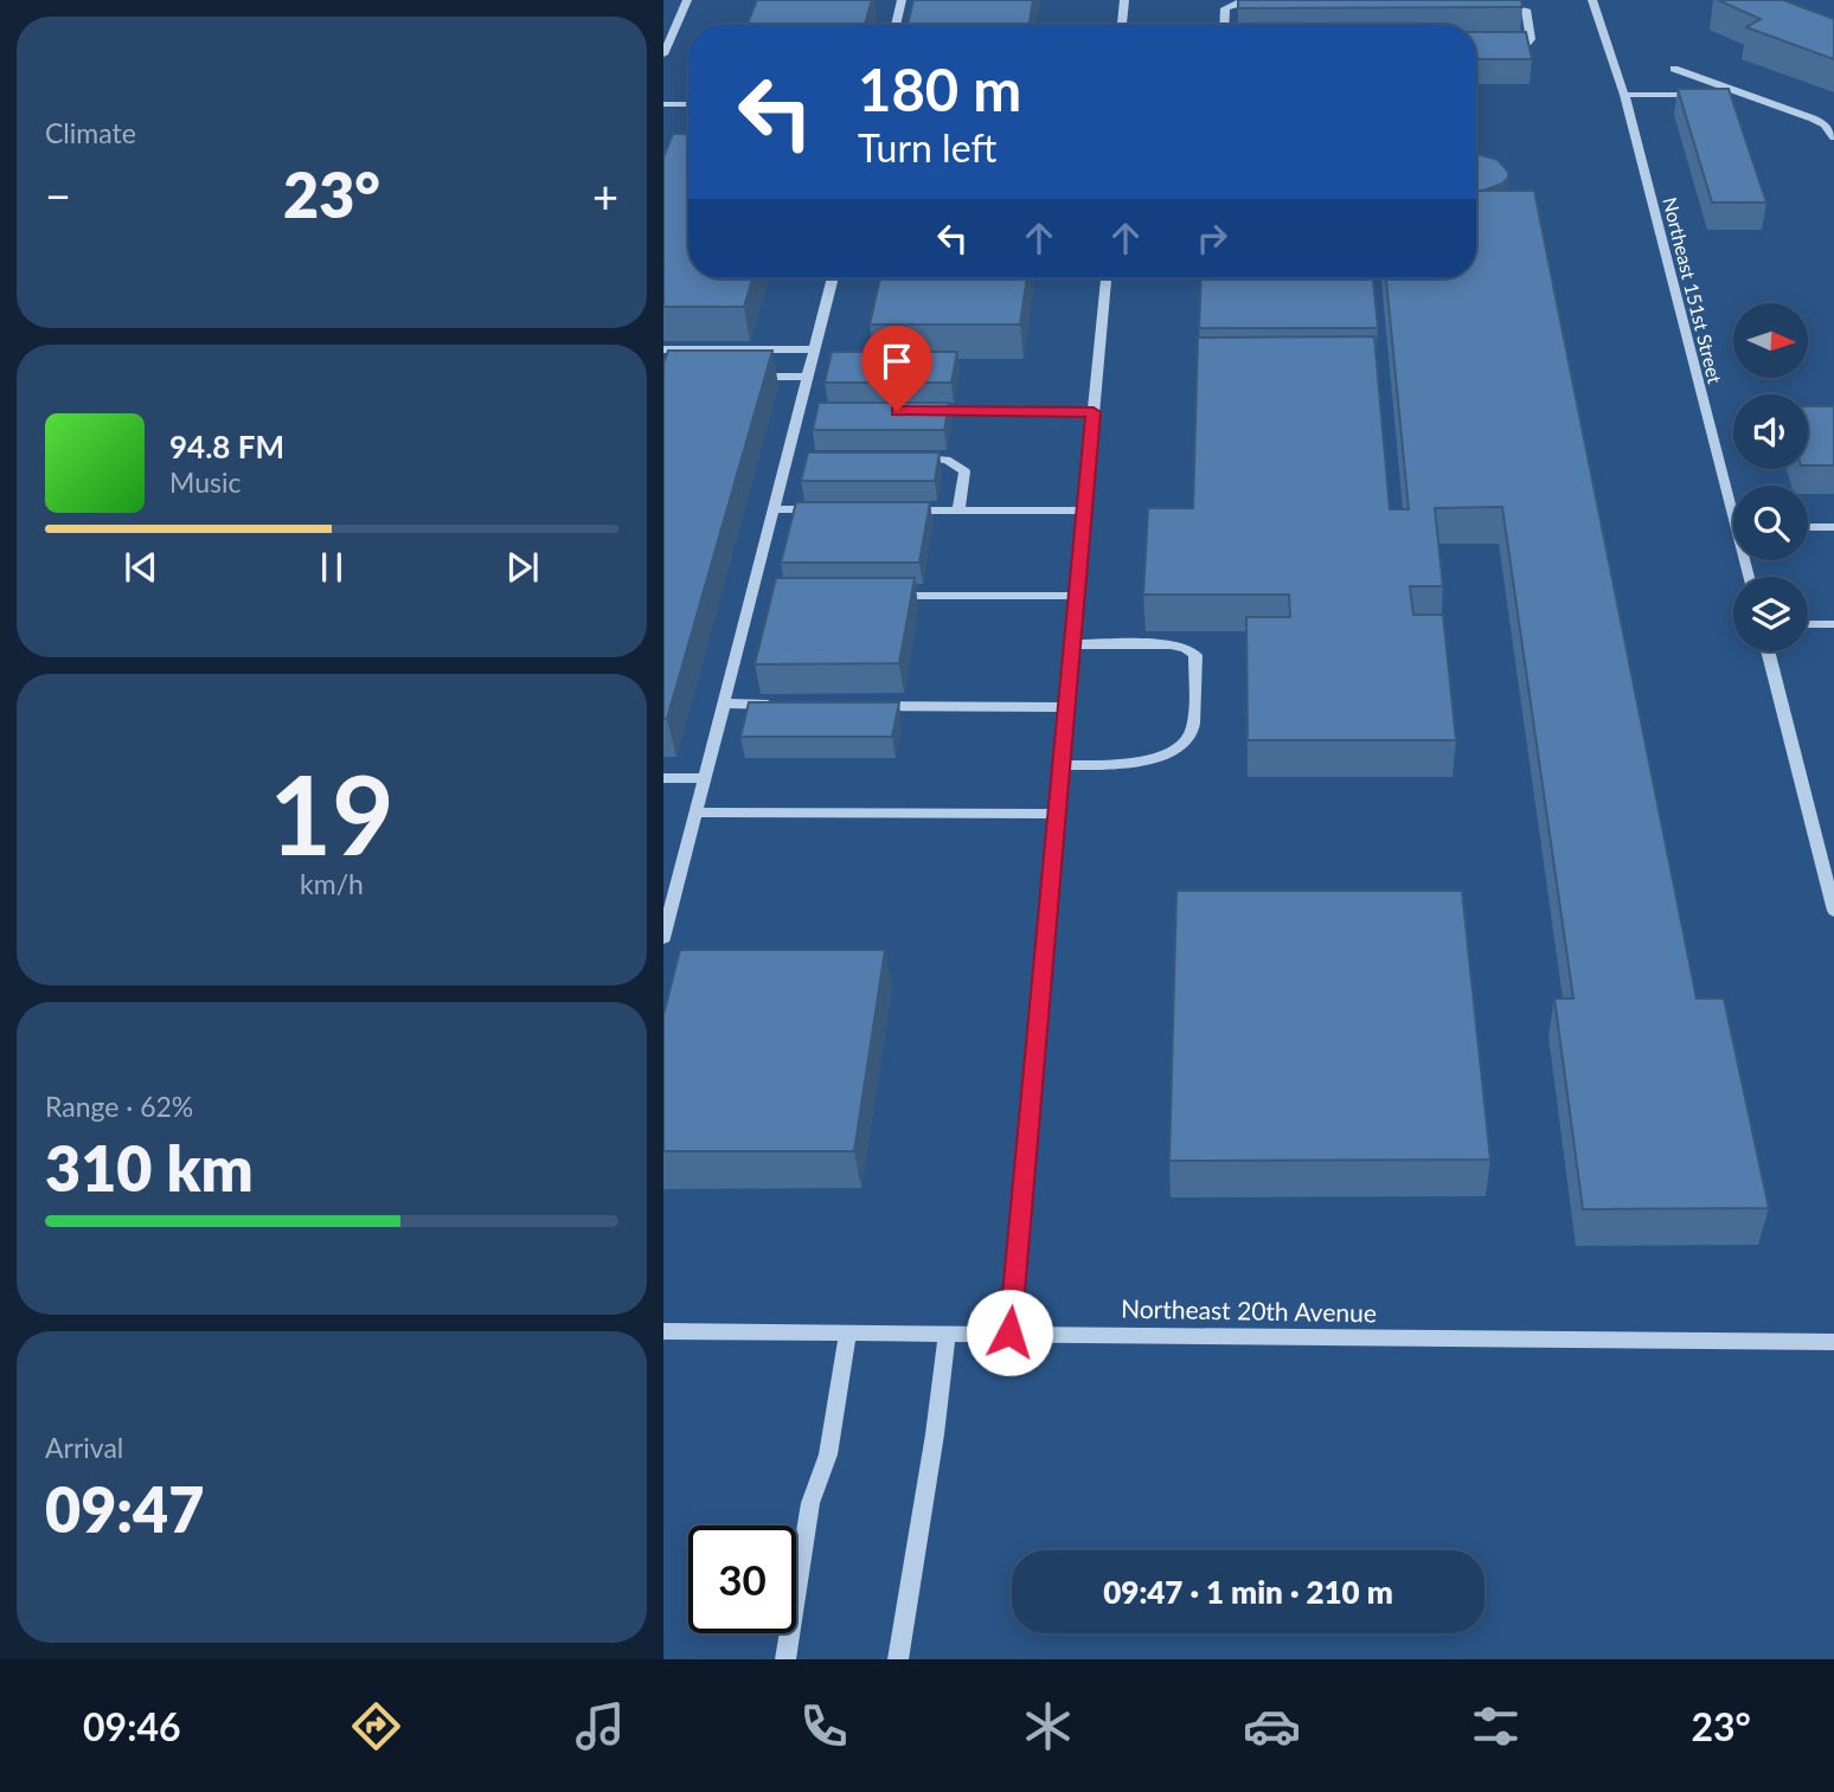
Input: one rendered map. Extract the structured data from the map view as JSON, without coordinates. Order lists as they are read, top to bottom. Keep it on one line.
{"streets":{"street":["Northeast 151st Street","Northeast 20th Avenue"]},"north":"right","page":{"tile":["Climate",["19","km/h"],["Range · 62%","310 km"],["Arrival","09:47"]],"turn":["180 m","Turn left"],"heat":["−","23°","+"],"song":["94.8 FM","Music"],"limit":"30","trip":"09:47 · 1 min · 210 m","tabs":["09:46","23°"]}}
